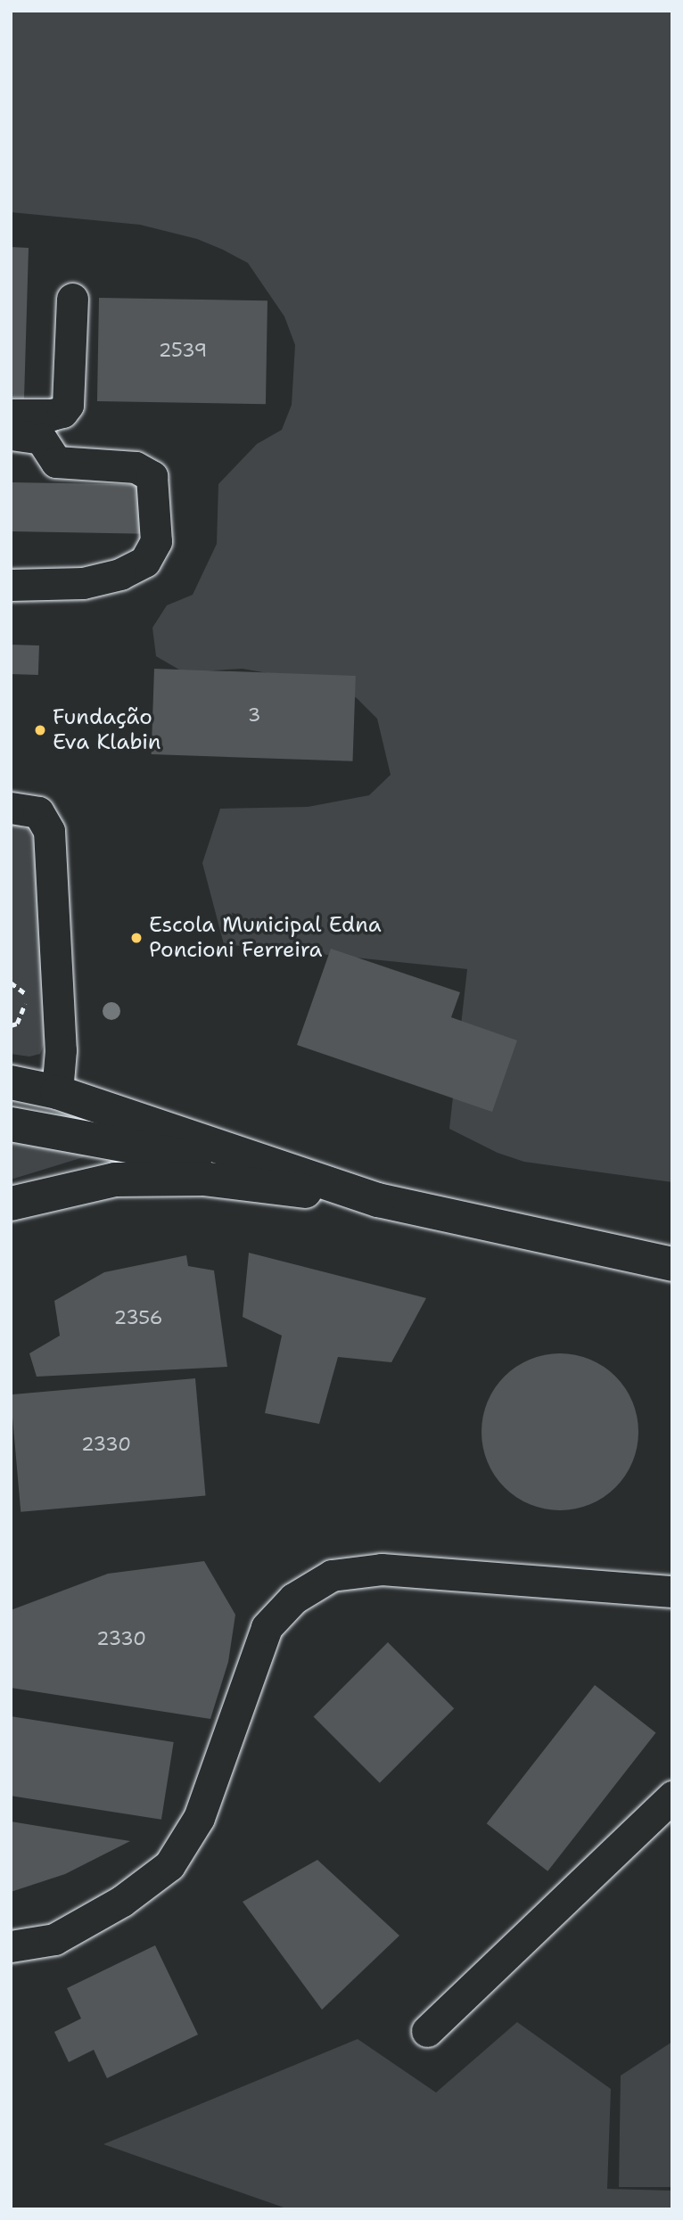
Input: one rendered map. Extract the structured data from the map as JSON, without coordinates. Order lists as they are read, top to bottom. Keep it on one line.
{"places":["Fundação Eva Klabin","Escola Municipal Edna Poncioni Ferreira"],"house_numbers":["2539","3","2356","2330","2330"]}
